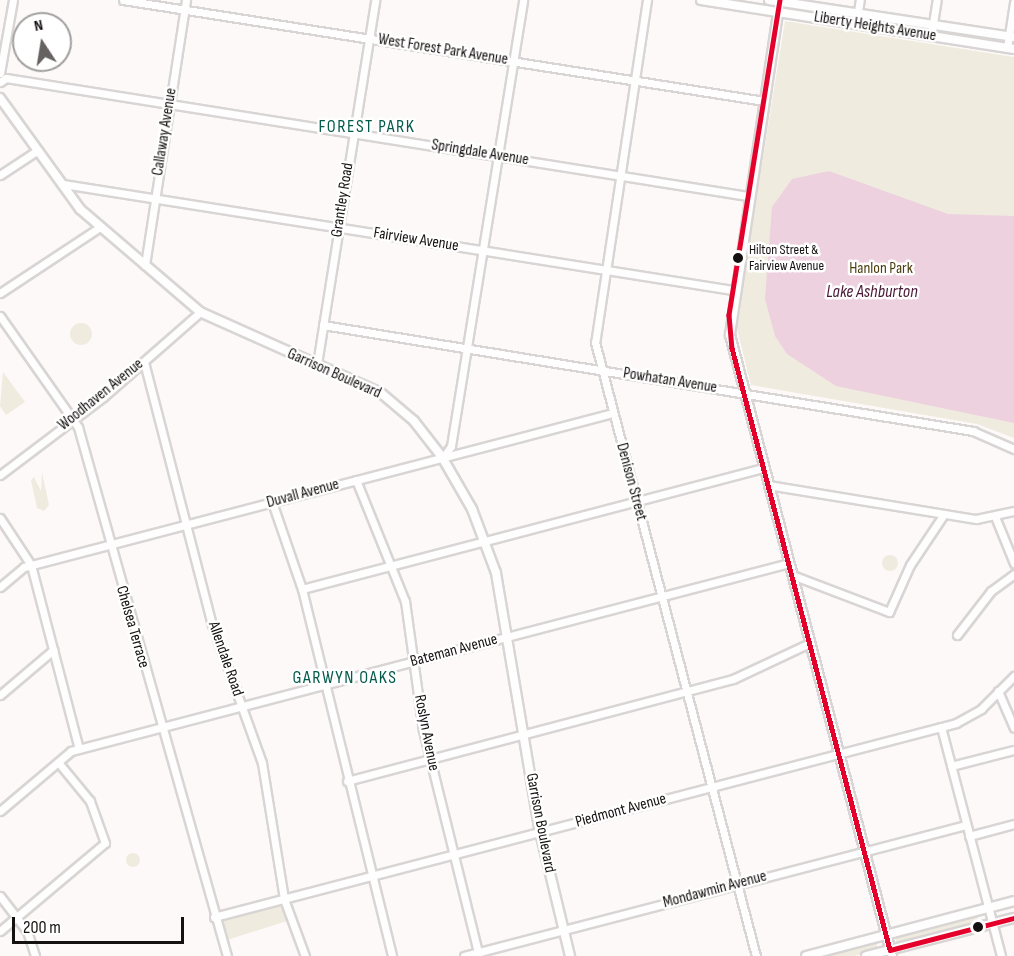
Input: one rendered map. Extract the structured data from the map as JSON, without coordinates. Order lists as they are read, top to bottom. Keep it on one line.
{"streets":{"main road":["Liberty Heights Avenue","Garrison Boulevard"],"street":["West Forest Park Avenue","Callaway Avenue","Springdale Avenue","Grantley Road","Fairview Avenue","Powhatan Avenue","Woodhaven Avenue","Denison Street","Duvall Avenue","Chelsea Terrace","Bateman Avenue","Allendale Road","Roslyn Avenue","Piedmont Avenue","Mondawmin Avenue"]},"crossings":[["West Forest Park Avenue","Callaway Avenue"],["West Forest Park Avenue","Grantley Road"],["West Forest Park Avenue","Denison Street"],["Callaway Avenue","Springdale Avenue"],["Callaway Avenue","Fairview Avenue"],["Callaway Avenue","Garrison Boulevard"],["Springdale Avenue","Grantley Road"],["Springdale Avenue","Denison Street"],["Grantley Road","Fairview Avenue"],["Grantley Road","Garrison Boulevard"],["Grantley Road","Powhatan Avenue"],["Fairview Avenue","Garrison Boulevard"],["Fairview Avenue","Denison Street"],["Garrison Boulevard","Woodhaven Avenue"],["Garrison Boulevard","Duvall Avenue"],["Garrison Boulevard","Bateman Avenue"],["Garrison Boulevard","Piedmont Avenue"],["Garrison Boulevard","Mondawmin Avenue"],["Powhatan Avenue","Denison Street"],["Woodhaven Avenue","Chelsea Terrace"],["Woodhaven Avenue","Allendale Road"],["Denison Street","Duvall Avenue"],["Denison Street","Bateman Avenue"],["Denison Street","Piedmont Avenue"],["Denison Street","Mondawmin Avenue"],["Duvall Avenue","Chelsea Terrace"],["Duvall Avenue","Allendale Road"],["Duvall Avenue","Roslyn Avenue"],["Chelsea Terrace","Bateman Avenue"],["Chelsea Terrace","Piedmont Avenue"],["Bateman Avenue","Allendale Road"],["Bateman Avenue","Roslyn Avenue"],["Allendale Road","Piedmont Avenue"],["Roslyn Avenue","Piedmont Avenue"],["Roslyn Avenue","Mondawmin Avenue"]],"districts":["FOREST PARK","GARWYN OAKS"],"water":["Lake Ashburton"],"parks":["Hanlon Park"],"places":["Hilton Street & Fairview Avenue"],"scale_bar":"200 m","north":"top"}
